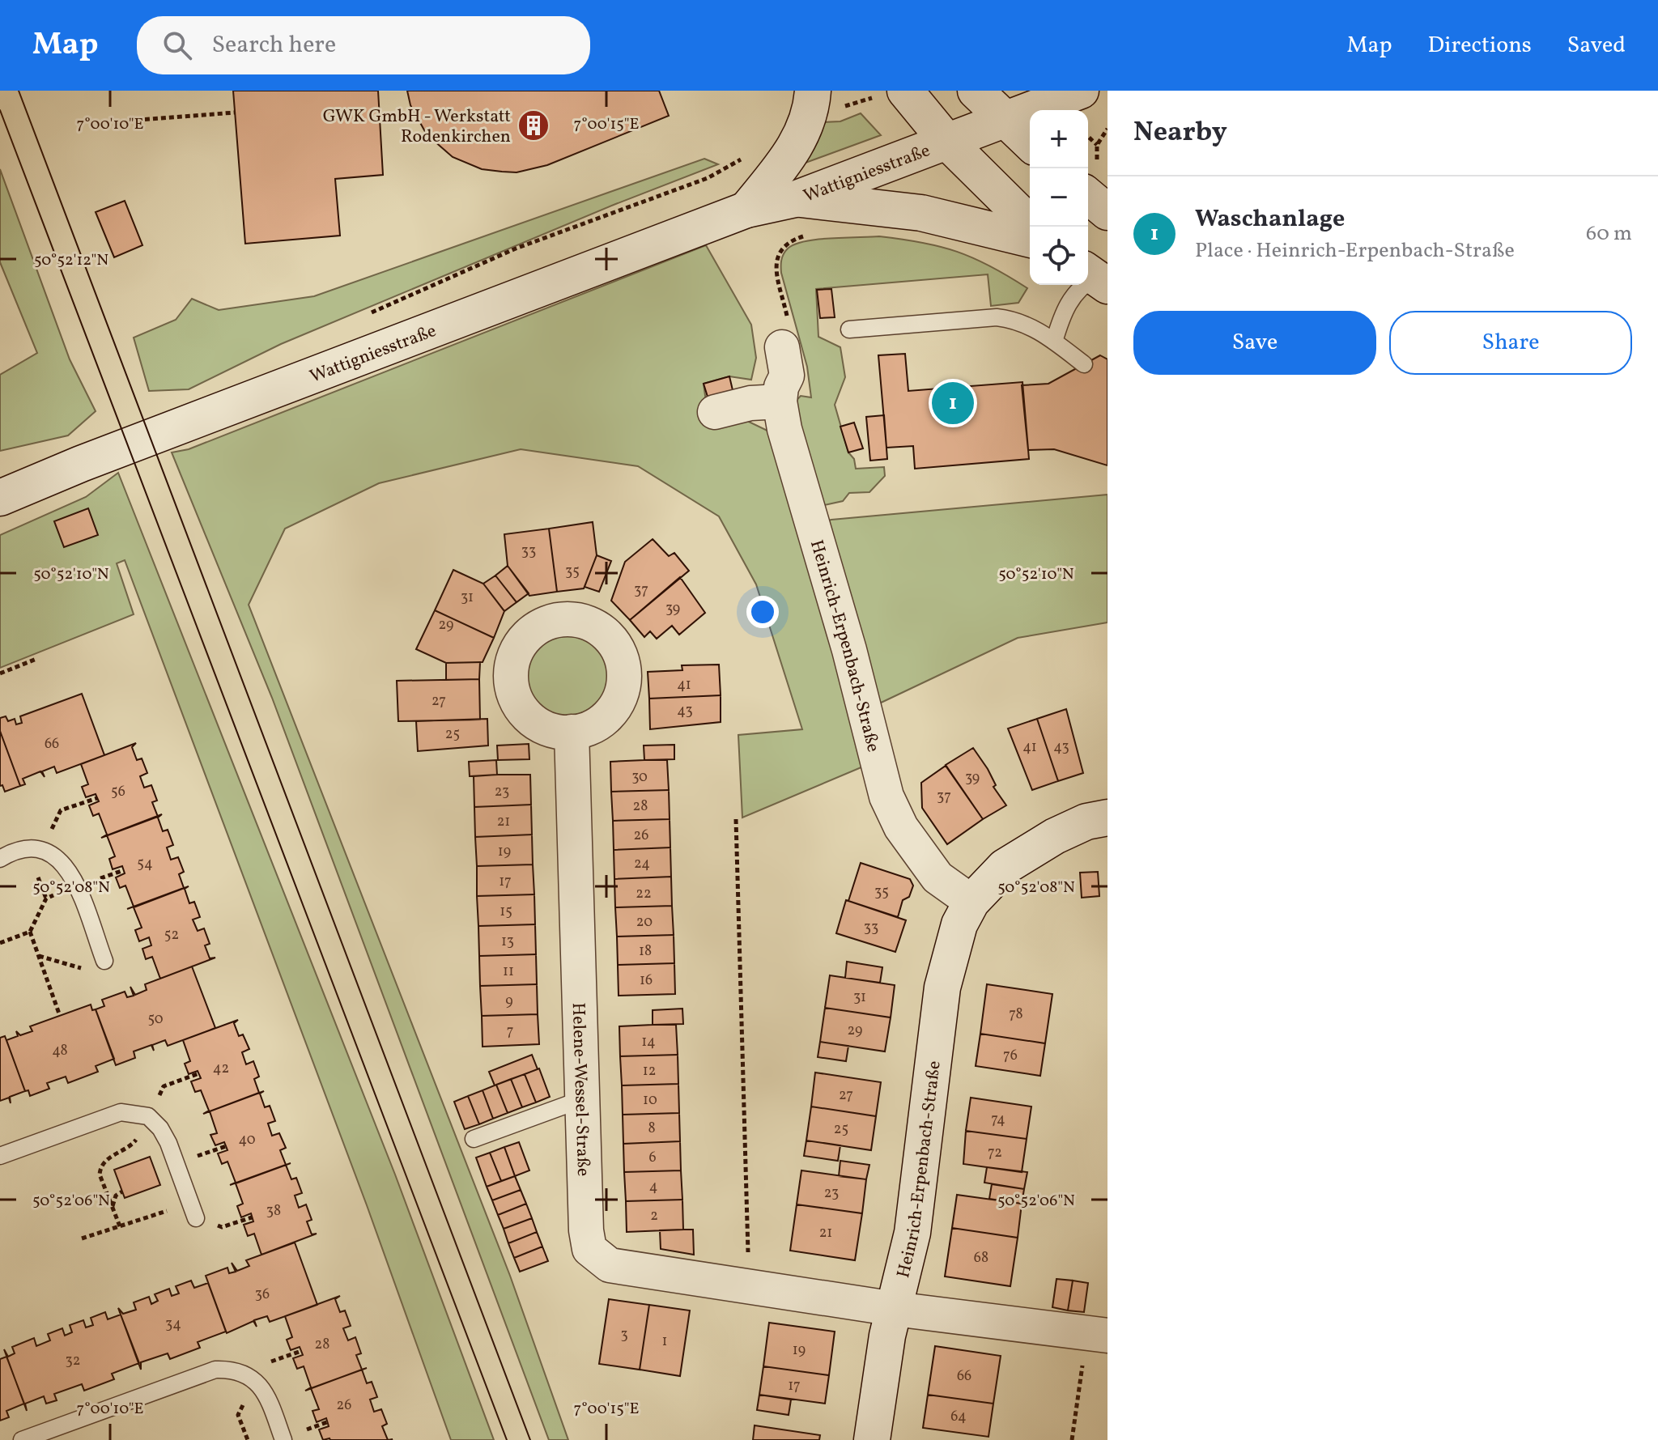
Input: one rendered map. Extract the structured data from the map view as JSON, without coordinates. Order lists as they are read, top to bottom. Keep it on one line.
{"streets":{"street":["Wattigniesstraße","Heinrich-Erpenbach-Straße","Helene-Wessel-Straße"]},"crossings":[["Heinrich-Erpenbach-Straße","Helene-Wessel-Straße"]],"places":{"building":["GWK GmbH - Werkstatt Rodenkirchen"]},"house_numbers":["33","35","37","31","39","29","41","27","43","25","66","41","43","30","39","56","23","37","28","21","26","19","54","24","17","35","22","15","20","33","52","13","18","11","16","31","9","78","50","29","7","14","48","76","42","12","27","10","74","8","25","40","72","6","4","23","38","2","21","68","36","34","3","1","28","19","32","66","17","26","64"],"page":{"header":"Map","search":"Search here","nav":["Map","Directions","Saved"],"heading":"Nearby","map_buttons":["+","−"],"list":[{"mark":"1","name":"Waschanlage","note":"Place · Heinrich-Erpenbach-Straße","value":"60 m"}],"buttons":["Save","Share"],"pins":"1"},"coordinates":["7°00'10\"E","7°00'15\"E","50°52'12\"N","50°52'10\"N","50°52'08\"N","50°52'06\"N"]}
